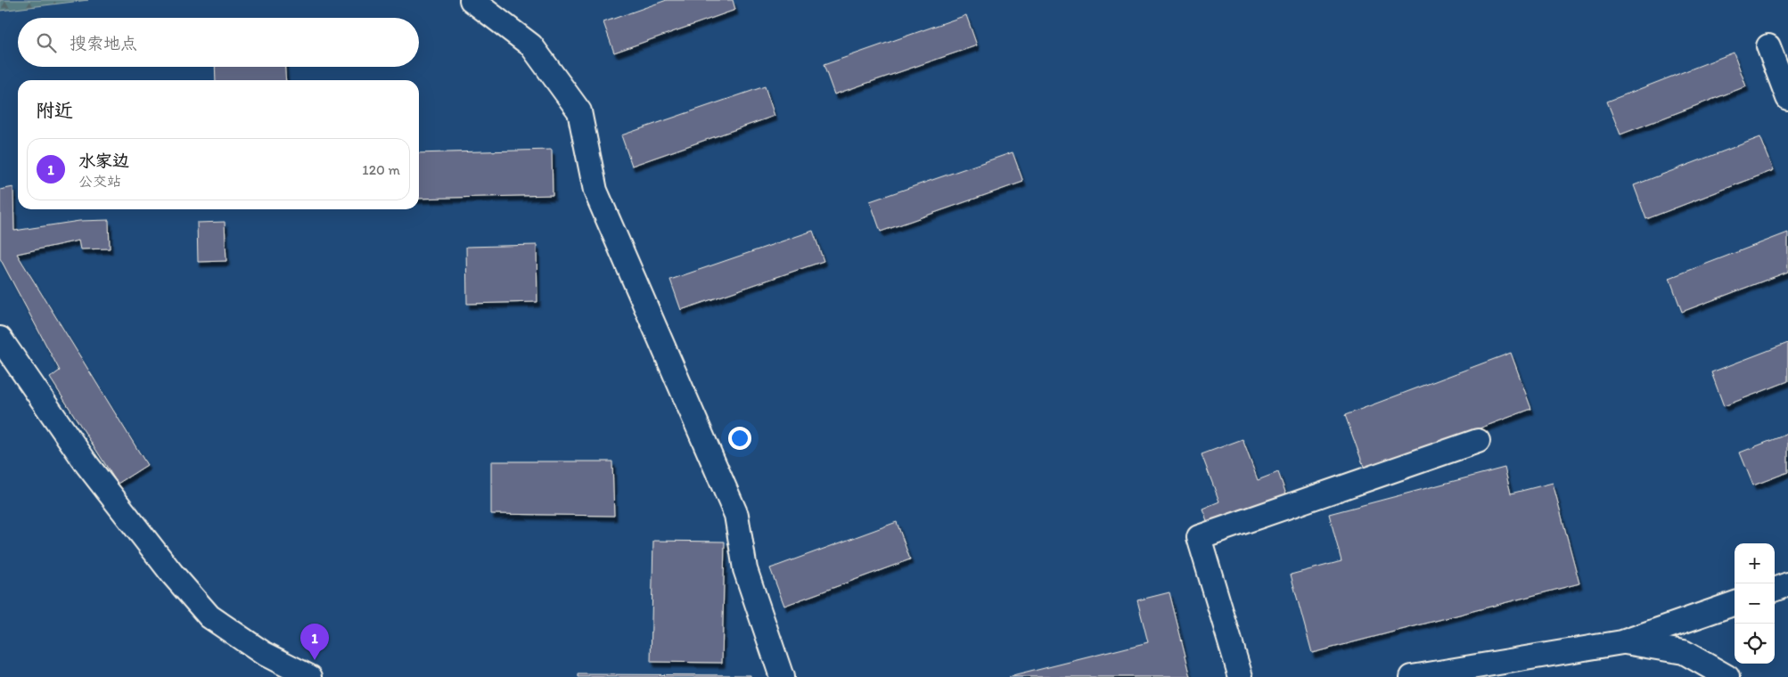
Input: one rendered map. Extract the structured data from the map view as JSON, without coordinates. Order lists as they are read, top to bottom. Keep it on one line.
{"page":{"search":"搜索地点","heading":"附近","list":[{"mark":"1","name":"水家边","note":"公交站","value":"120 m"}],"map_buttons":["+","−"],"pins":"1"}}
